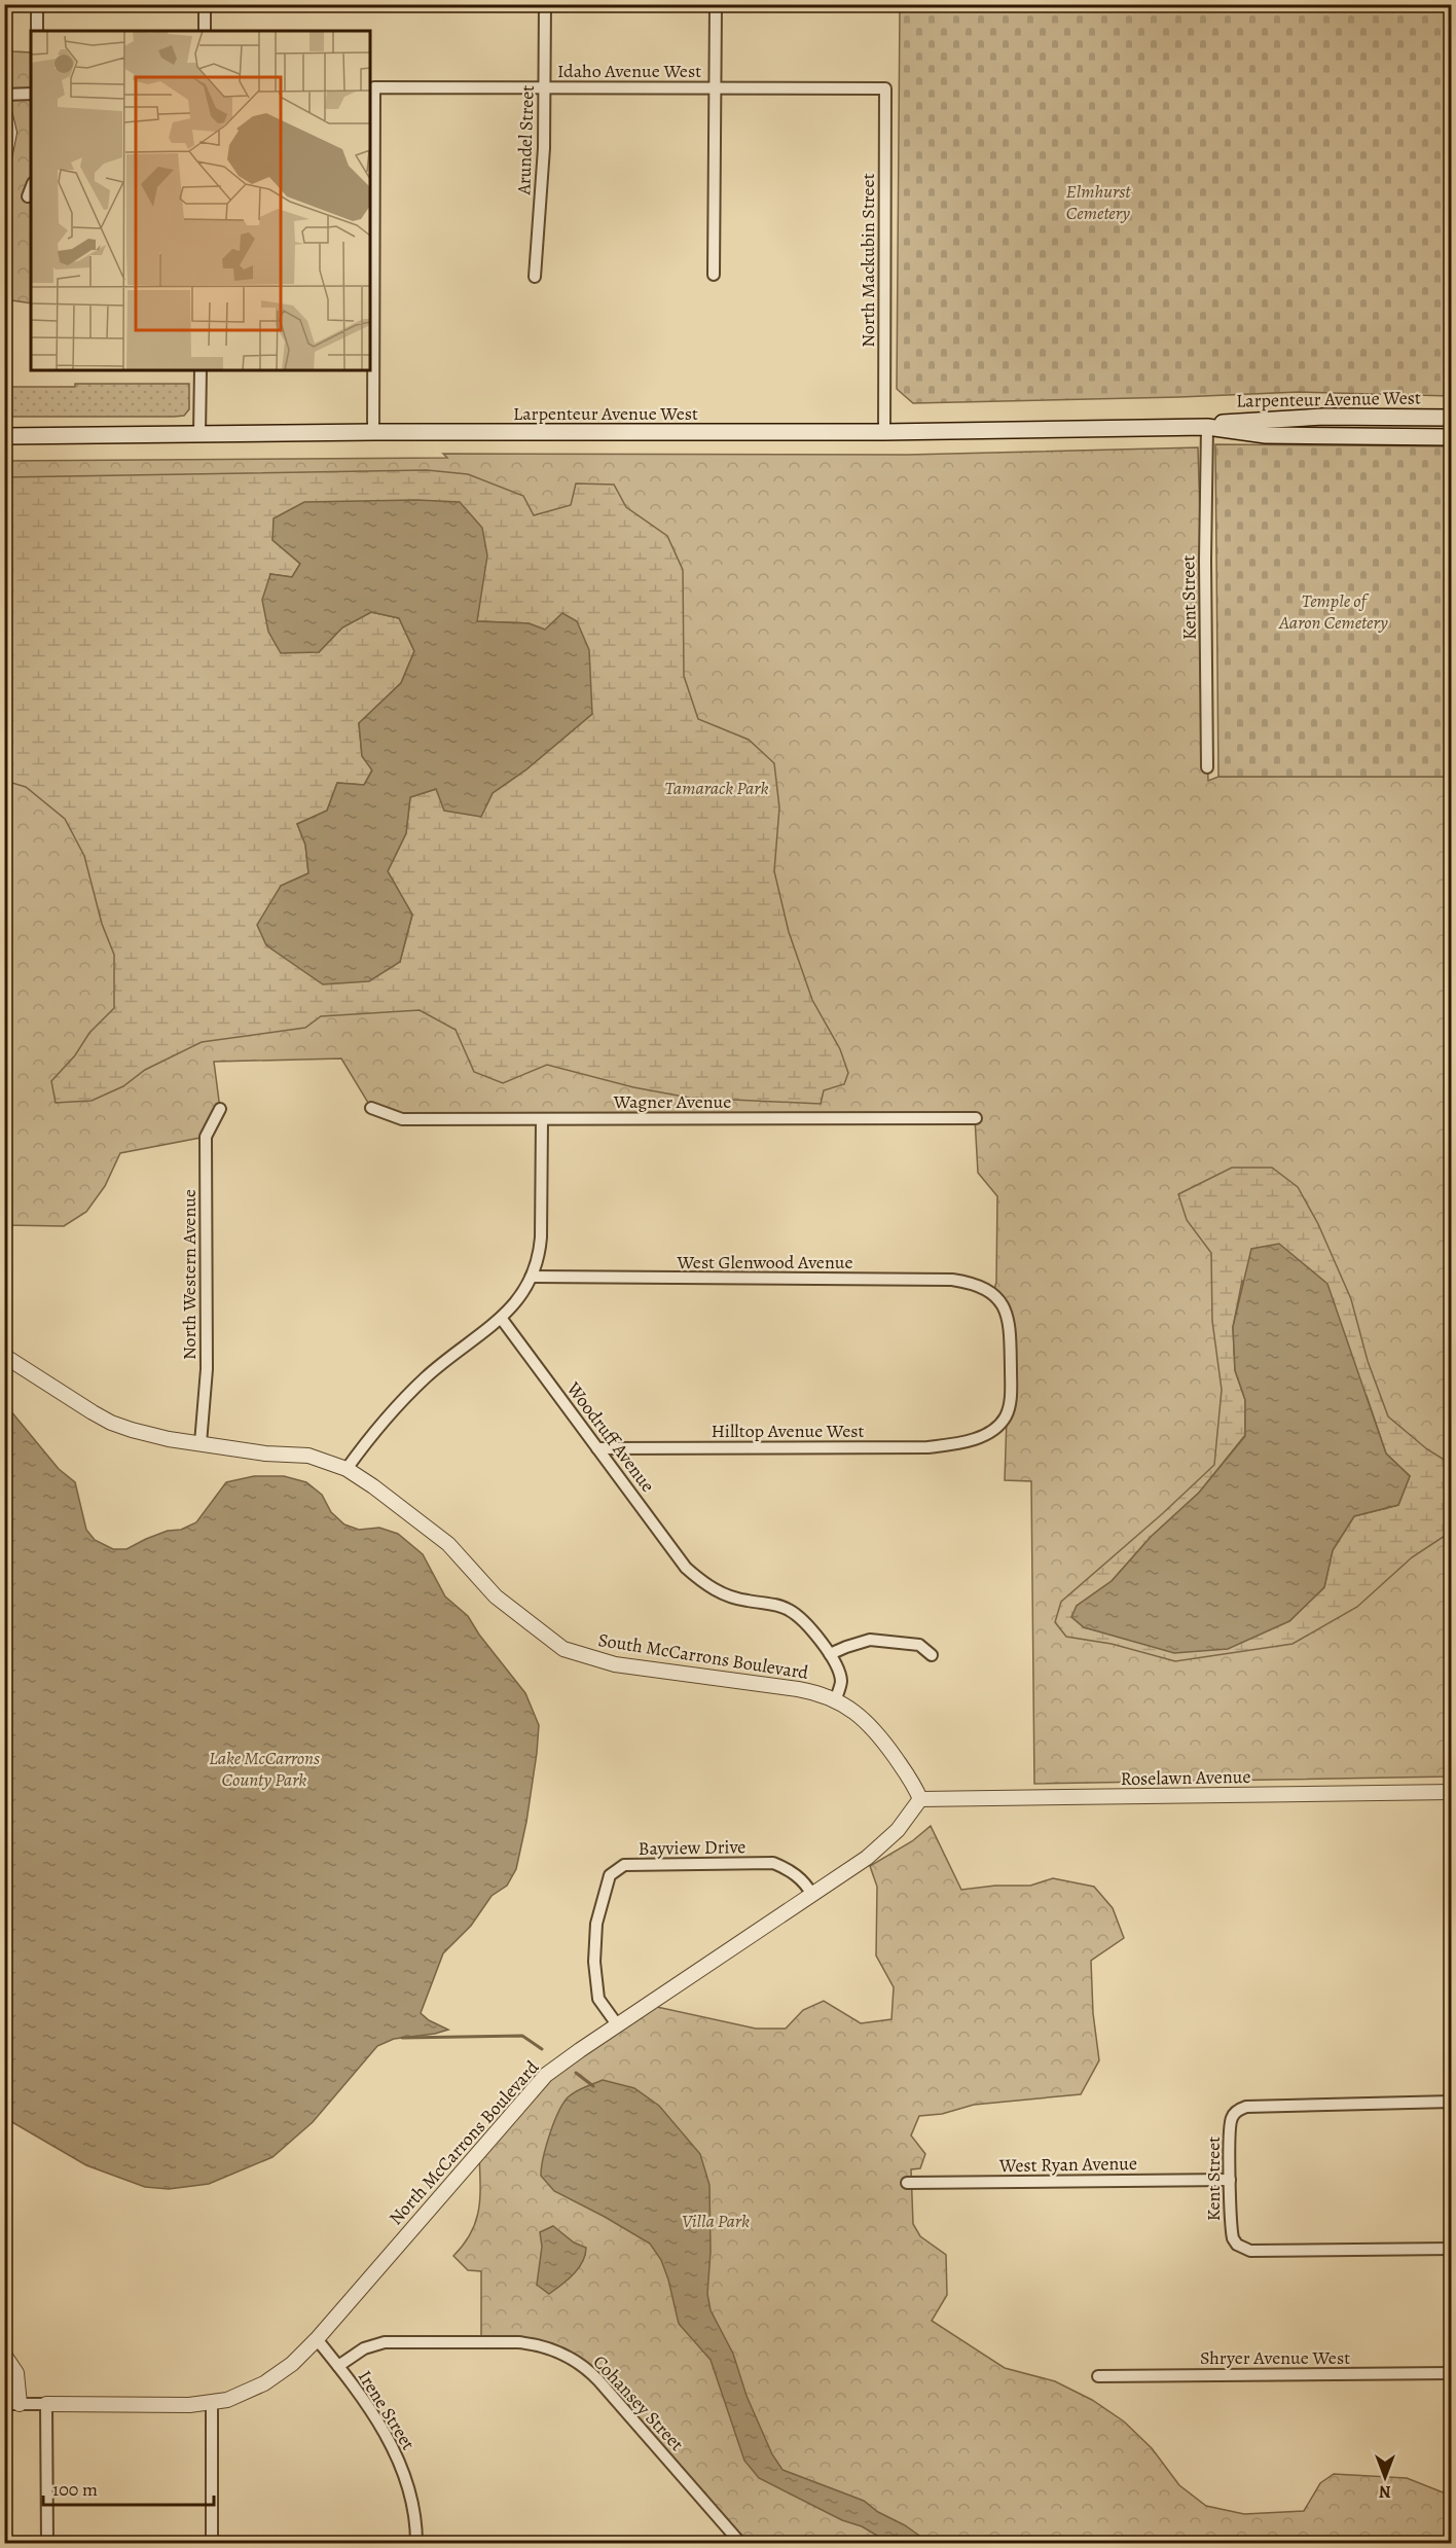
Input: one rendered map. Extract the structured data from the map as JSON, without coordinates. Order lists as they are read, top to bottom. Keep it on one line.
{"streets":{"main road":["Larpenteur Avenue West"],"street":["Idaho Avenue West","Arundel Street","North Mackubin Street","Kent Street","Wagner Avenue","West Glenwood Avenue","North Western Avenue","Hilltop Avenue West","Woodruff Avenue","South McCarrons Boulevard","Roselawn Avenue","Bayview Drive","North McCarrons Boulevard","West Ryan Avenue","Shryer Avenue West","Cohansey Street","Irene Street"]},"crossings":[["Idaho Avenue West","Arundel Street"],["Idaho Avenue West","North Mackubin Street"],["Idaho Avenue West","Larpenteur Avenue West"],["North Mackubin Street","Larpenteur Avenue West"],["Larpenteur Avenue West","Kent Street"],["Kent Street","West Ryan Avenue"],["West Glenwood Avenue","Hilltop Avenue West"],["North Western Avenue","South McCarrons Boulevard"],["Hilltop Avenue West","Woodruff Avenue"],["Woodruff Avenue","South McCarrons Boulevard"],["South McCarrons Boulevard","Roselawn Avenue"],["South McCarrons Boulevard","North McCarrons Boulevard"],["Roselawn Avenue","North McCarrons Boulevard"],["Bayview Drive","North McCarrons Boulevard"],["North McCarrons Boulevard","Irene Street"],["Cohansey Street","Irene Street"]],"parks":["Elmhurst Cemetery","Temple of Aaron Cemetery","Tamarack Park","Lake McCarrons County Park","Villa Park"],"scale_bar":"100 m","north":"bottom"}
